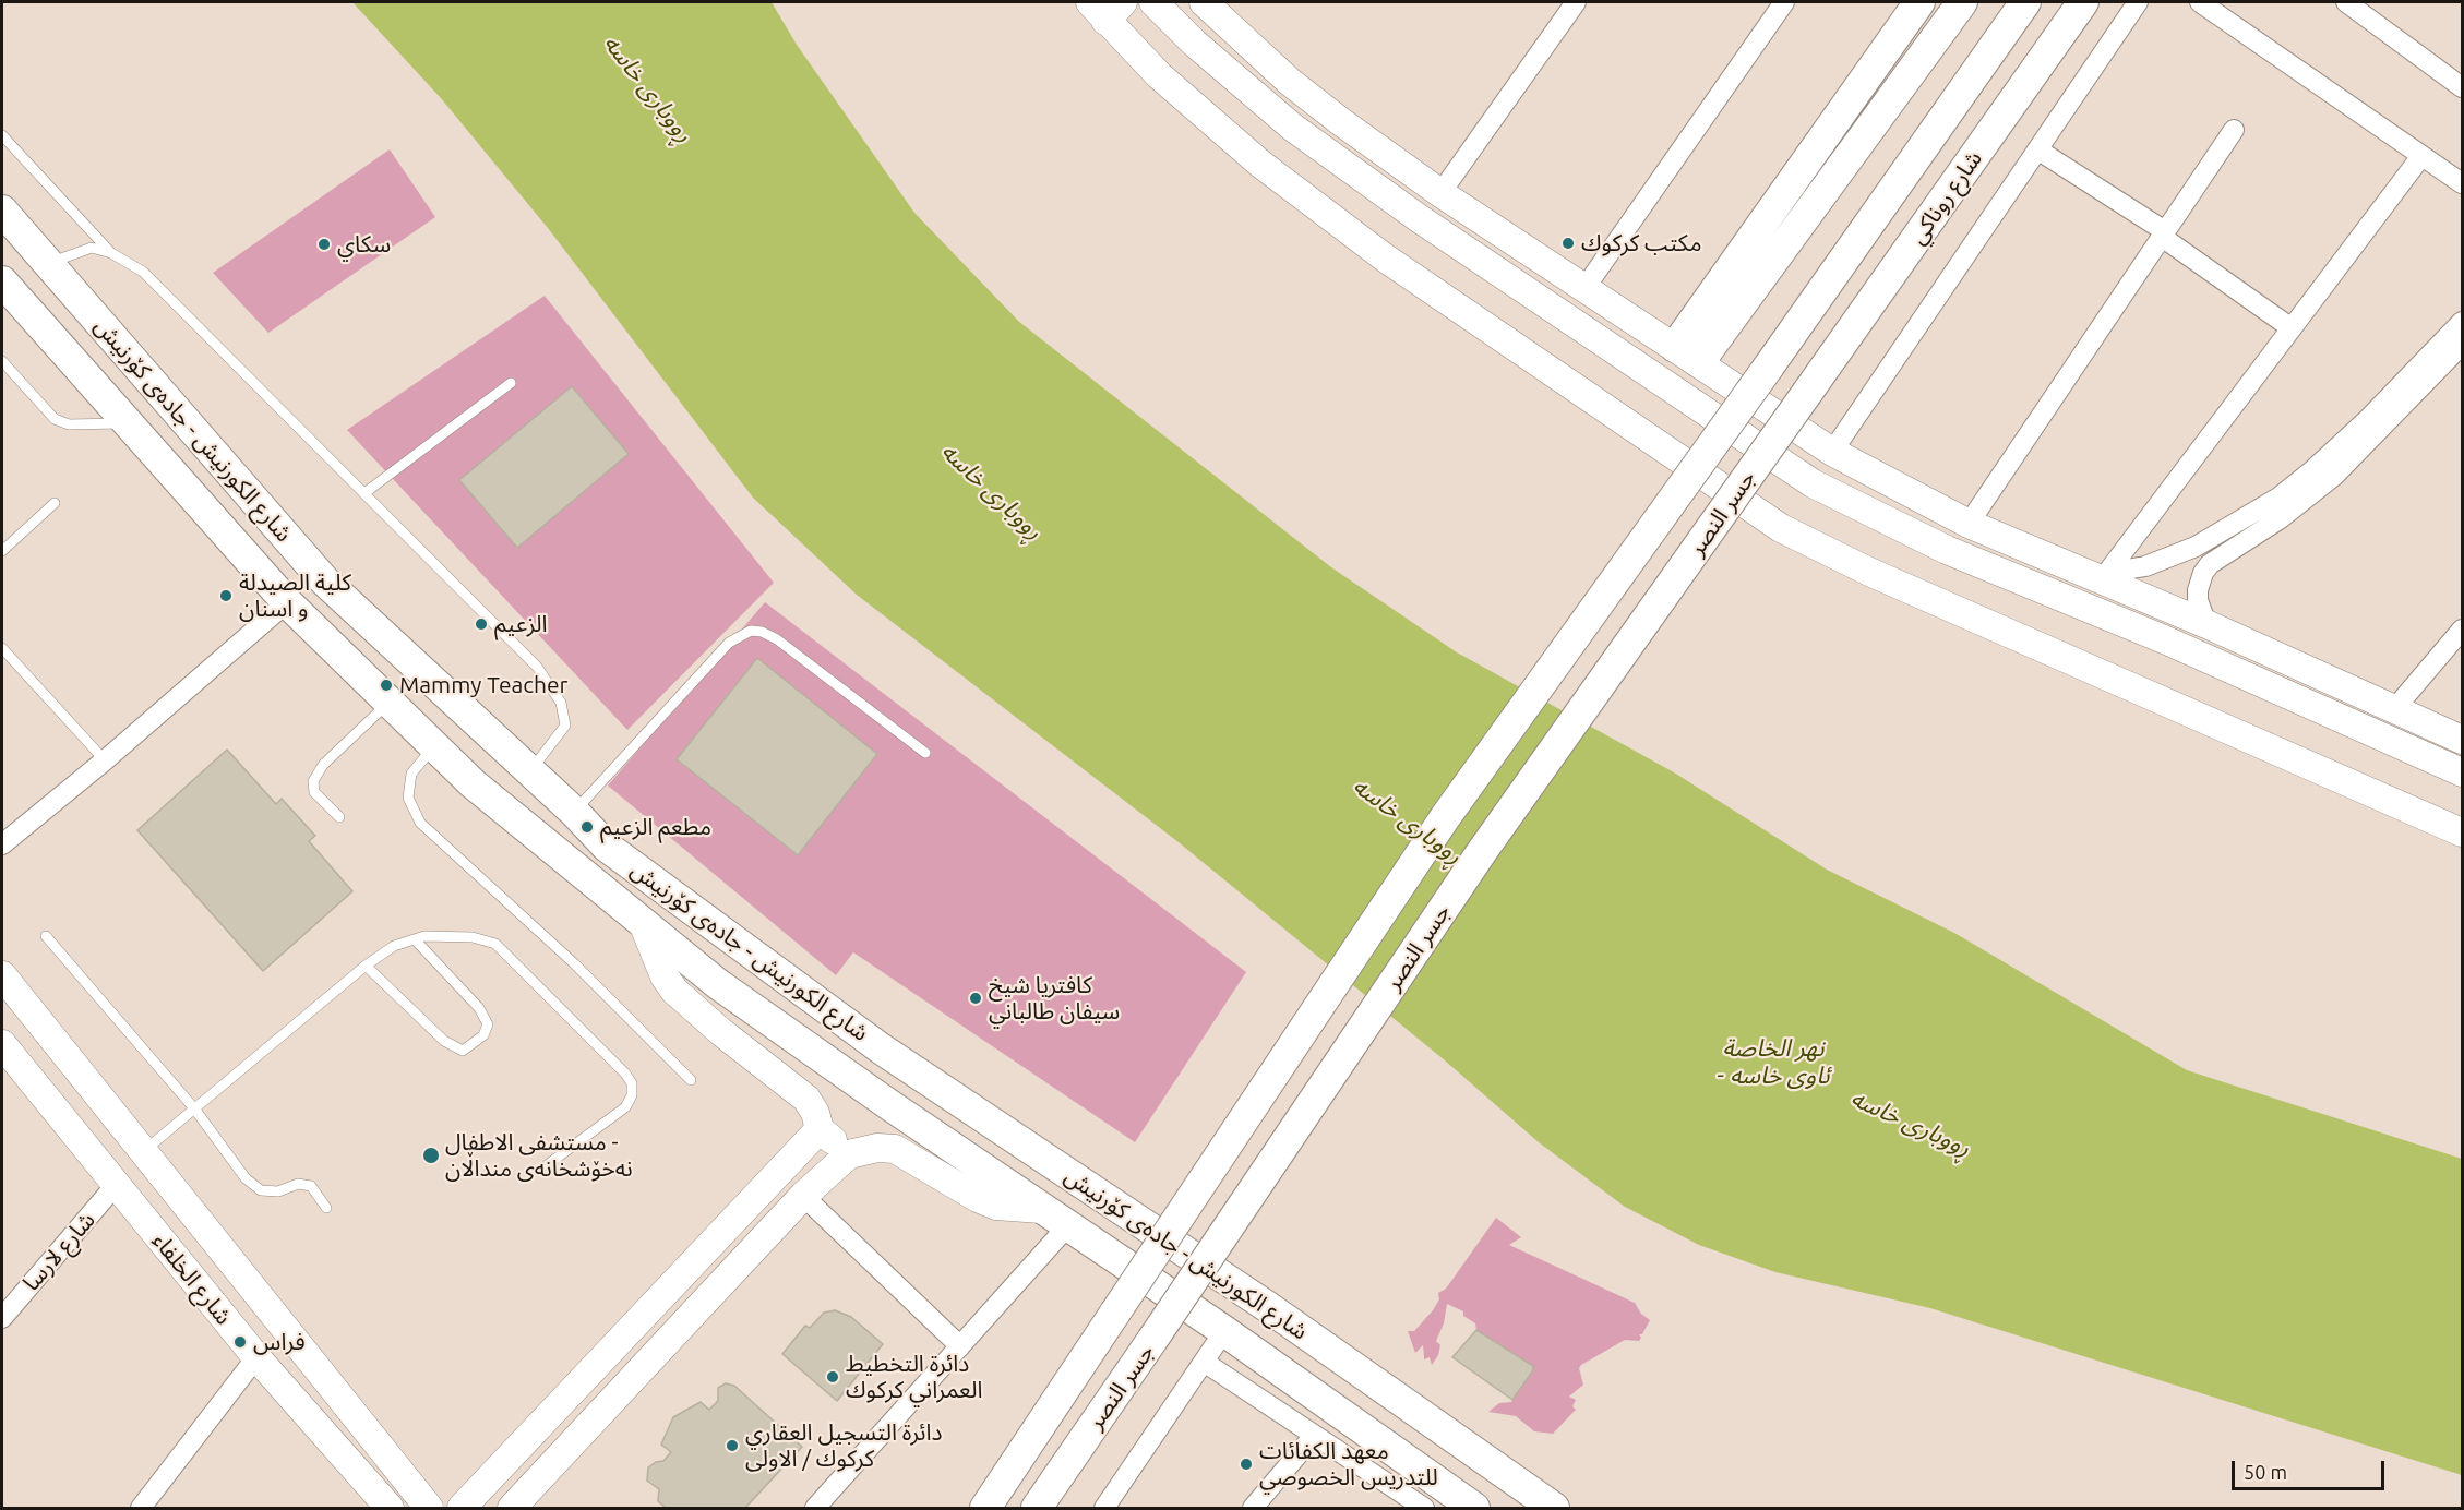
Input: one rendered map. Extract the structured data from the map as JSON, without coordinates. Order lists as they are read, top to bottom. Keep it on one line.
{"streets":{"main road":["شارع روناكي","شارع الكورنيش - جادەی کۆرنیش","جسر النصر"],"street":["شارع لارسا","شارع الخلفاء"]},"crossings":[["شارع روناكي","جسر النصر"],["شارع لارسا","شارع الخلفاء"]],"water":["ڕووباری خاسە","نهر الخاصة - ئاوی خاسە"],"places":["مكتب كركوك","سكاي","كلية الصيدلة و اسنان","الزعيم","Mammy Teacher","مطعم الزعيم","كافتريا شيخ سيفان طالباني","مستشفى الاطفال - نەخۆشخانەی منداڵان","فراس","دائرة التخطيط العمراني كركوك","دائرة التسجيل العقاري كركوك / الاولى","معهد الكفائات للتدريس الخصوصي"],"scale_bar":"50 m"}
